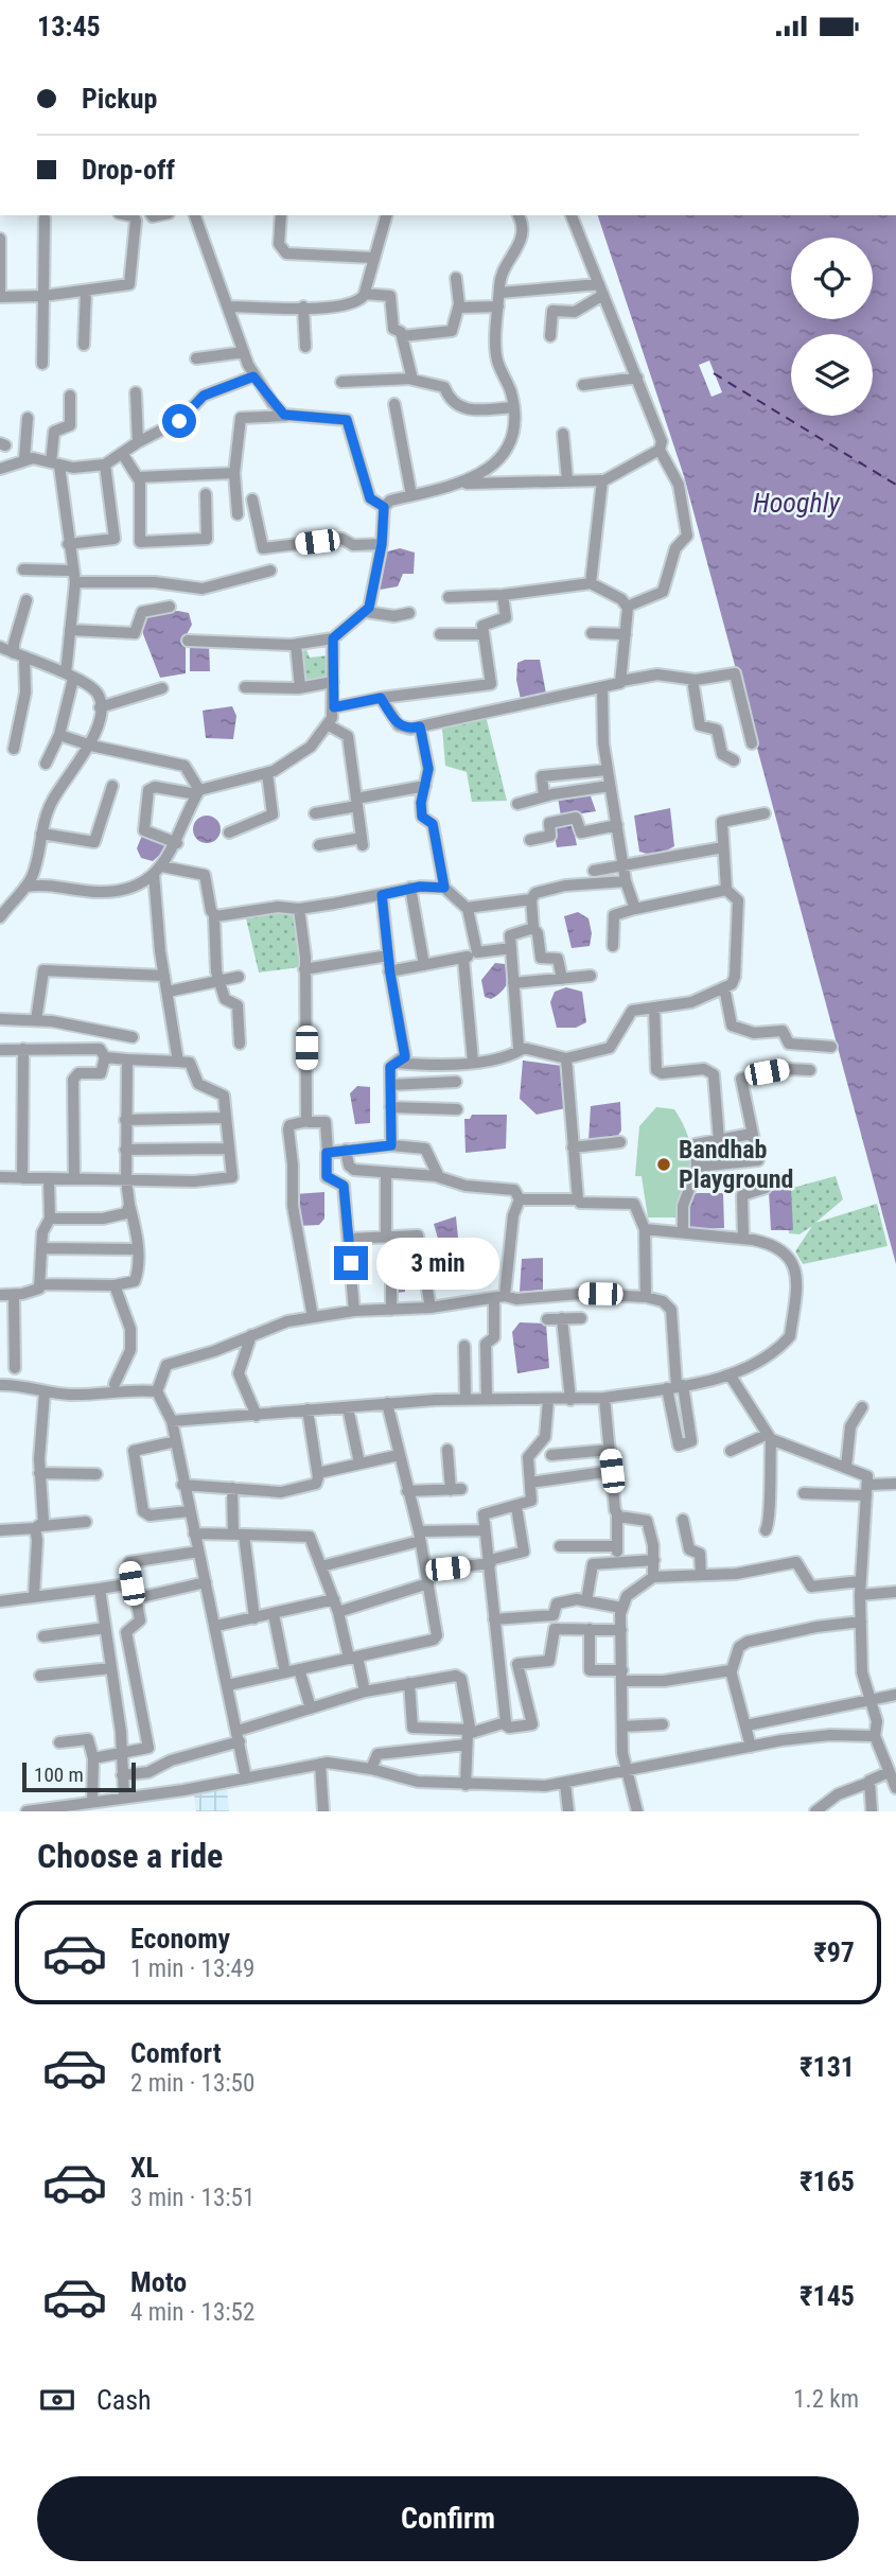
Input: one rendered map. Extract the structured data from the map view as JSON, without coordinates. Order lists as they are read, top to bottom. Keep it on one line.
{"water":["Hooghly"],"places":["Bandhab Playground"],"scale_bar":"100 m","page":{"status":"13:45","banner":["Pickup","Drop-off"],"bubble":"3 min","scale":"100 m","heading":"Choose a ride","list":[{"name":"Economy","note":"1 min · 13:49","value":"₹97"},{"name":"Comfort","note":"2 min · 13:50","value":"₹131"},{"name":"XL","note":"3 min · 13:51","value":"₹165"},{"name":"Moto","note":"4 min · 13:52","value":"₹145"}],"pay":["Cash","1.2 km"],"buttons":"Confirm"}}
